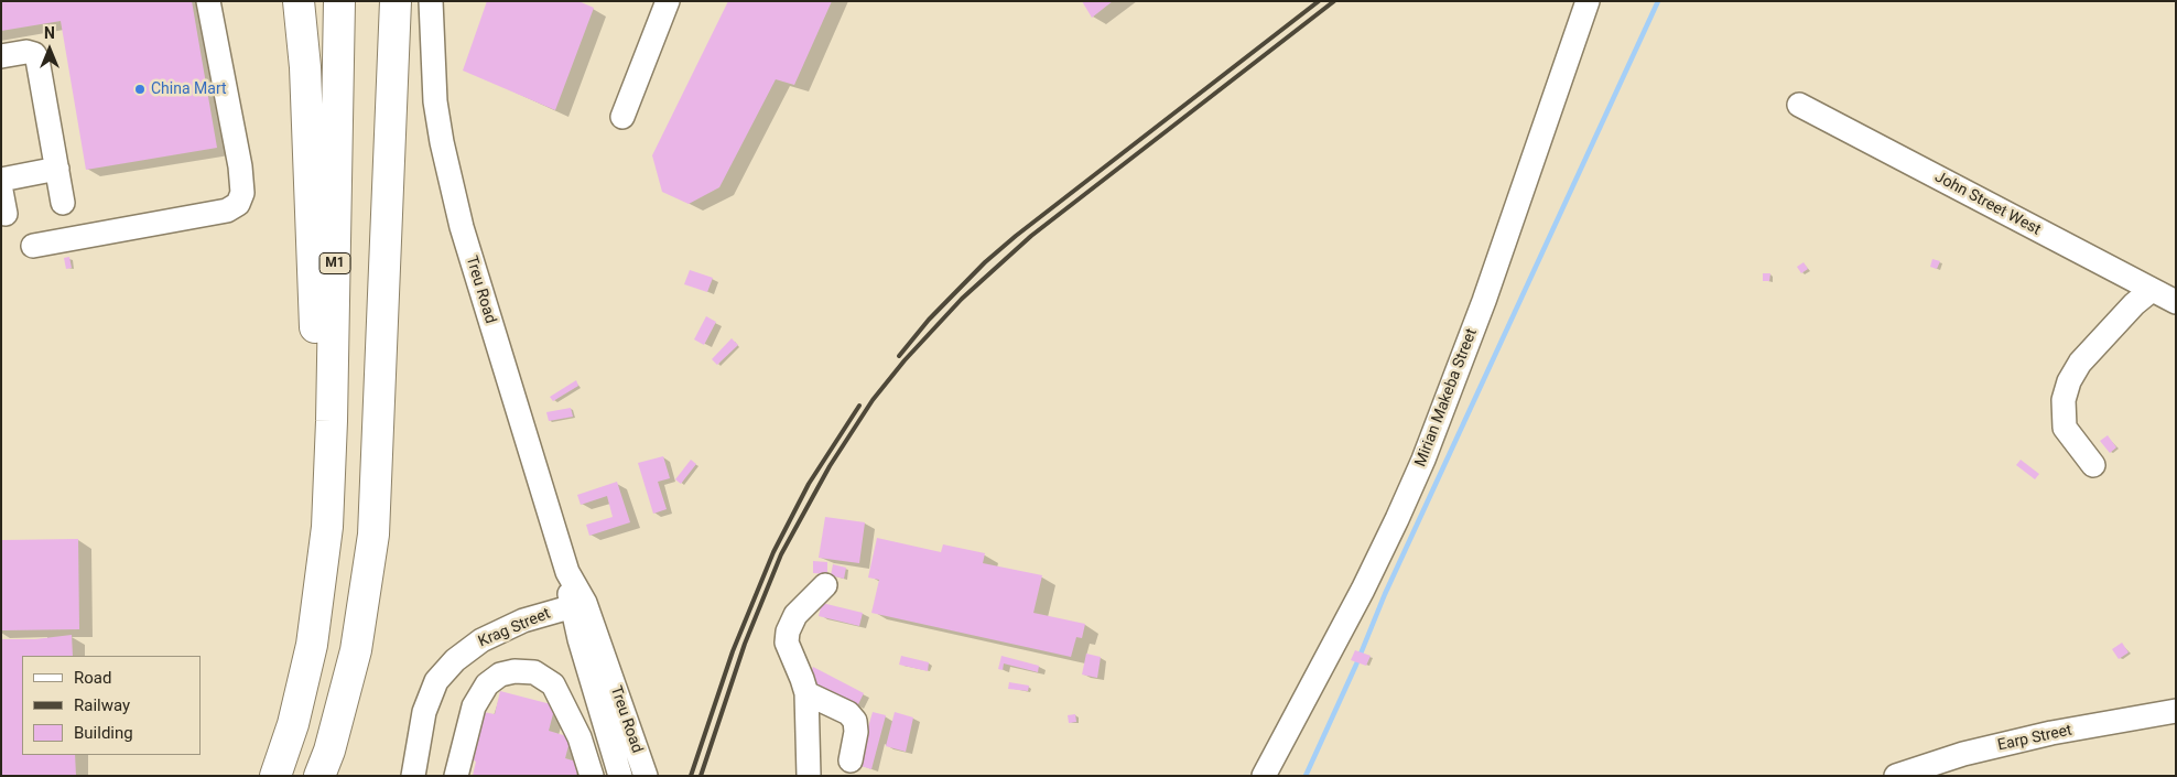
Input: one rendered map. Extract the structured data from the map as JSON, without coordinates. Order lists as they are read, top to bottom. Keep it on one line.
{"streets":{"highway":["M1"],"street":["John Street West","Treu Road","Mirian Makeba Street","Krag Street","Earp Street"]},"crossings":[["Treu Road","Krag Street"]],"places":["China Mart"],"legend":["Road","Railway","Building"],"north":"top"}
